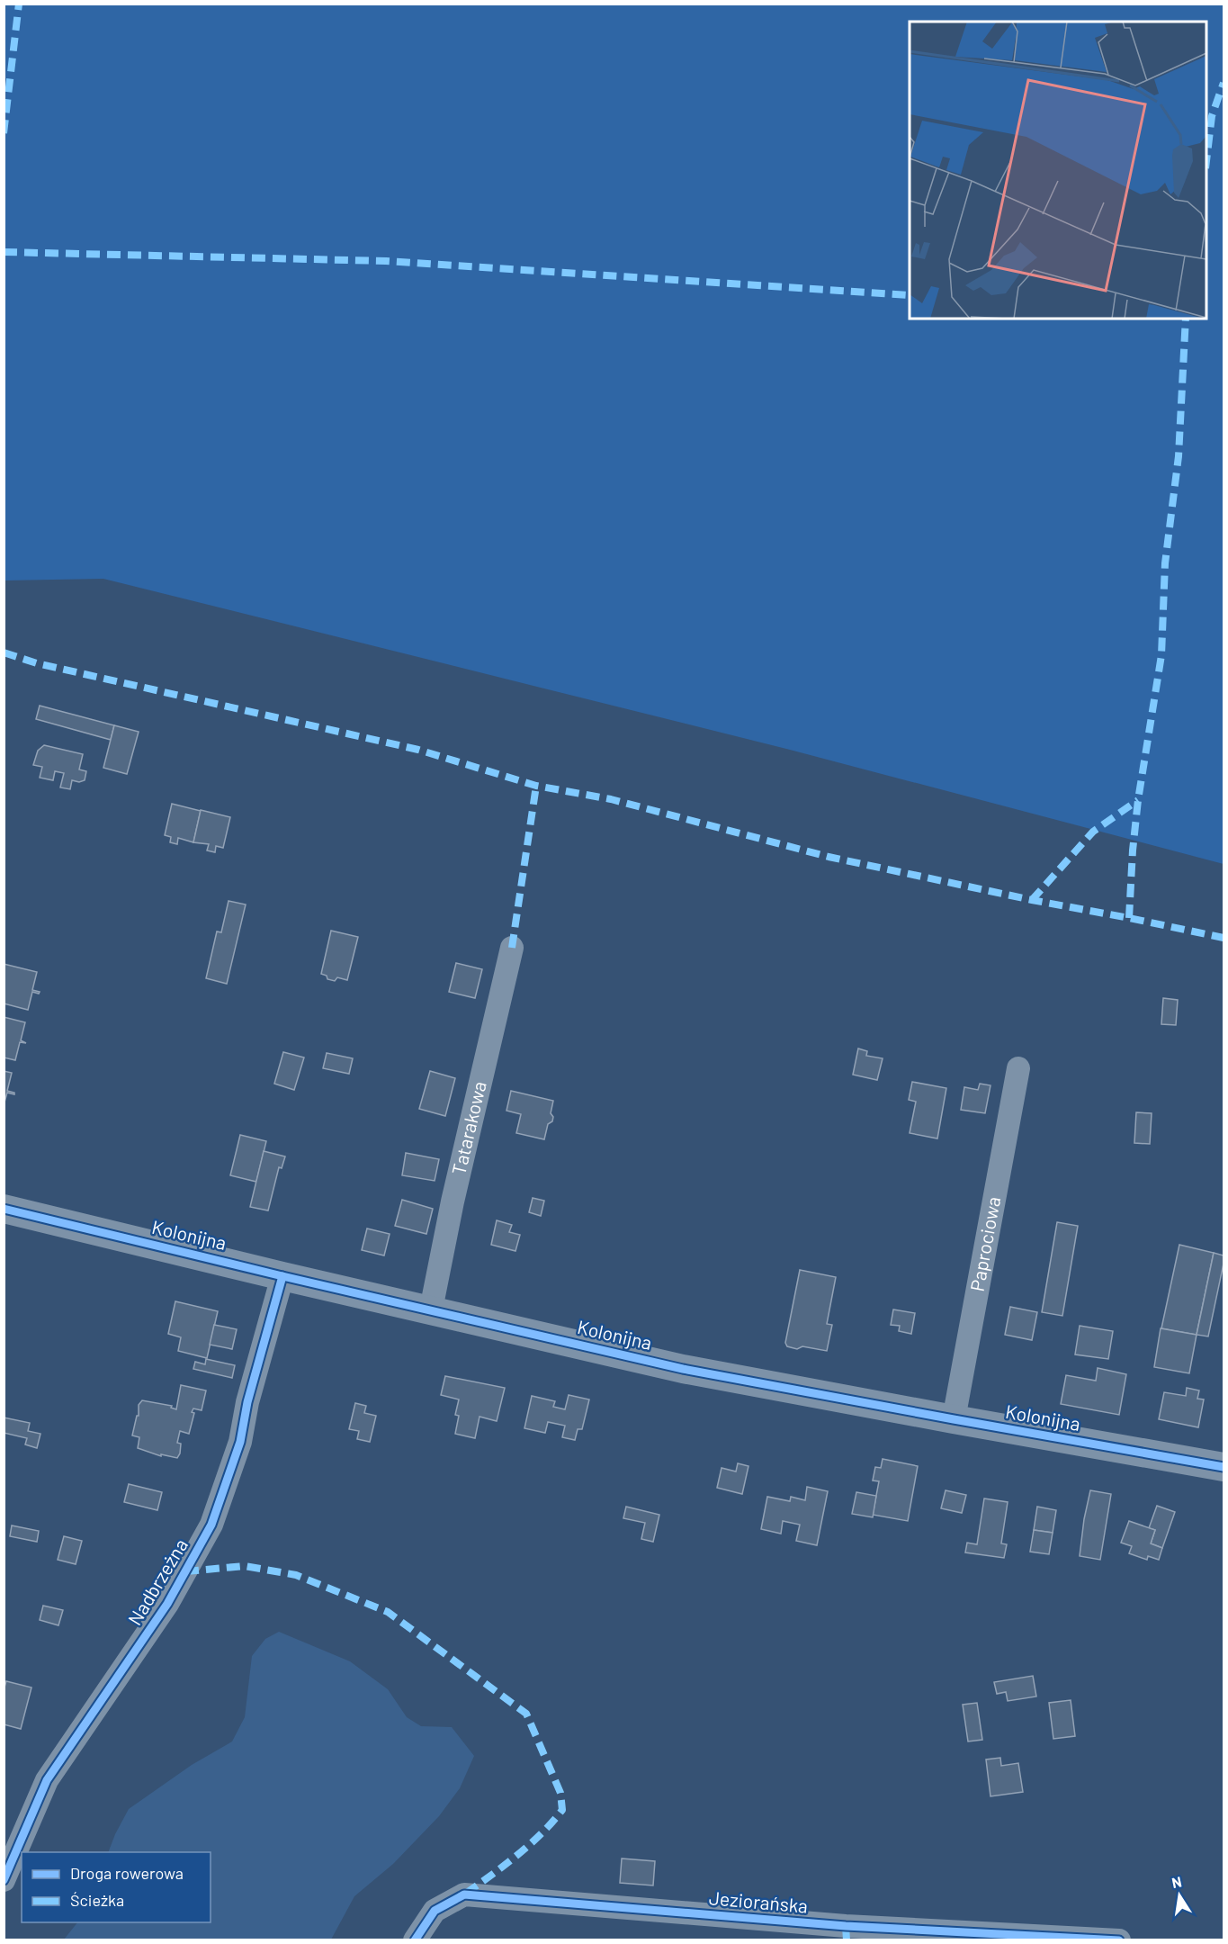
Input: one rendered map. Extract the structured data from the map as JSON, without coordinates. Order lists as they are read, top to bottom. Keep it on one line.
{"streets":{"street":["Tatarakowa","Kolonijna","Paprociowa","Nadbrzeżna","Jeziorańska"]},"crossings":[["Tatarakowa","Kolonijna"],["Kolonijna","Paprociowa"],["Kolonijna","Nadbrzeżna"]],"legend":["Droga rowerowa","Ścieżka"],"north":"top"}
